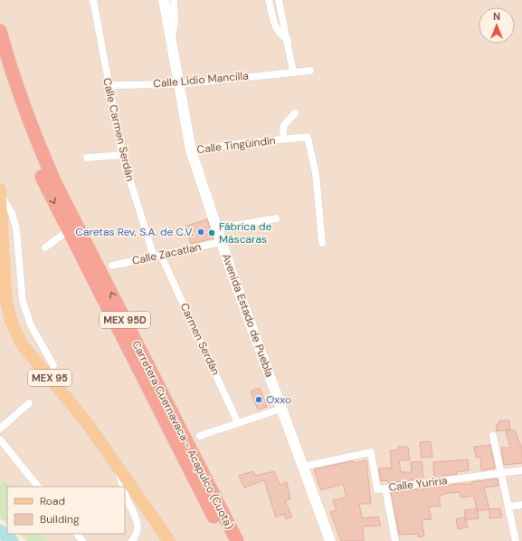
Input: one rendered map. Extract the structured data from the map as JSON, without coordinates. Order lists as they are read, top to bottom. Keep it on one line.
{"streets":{"highway":["MEX 95D","Carretera Cuernavaca - Acapulco (Cuota)"],"main road":["MEX 95"],"street":["Calle Lidio Mancilla","Calle Carmen Serdán","Calle Tingüindín","Calle Zacatlan","Avenida Estado de Puebla","Carmen Serdán","Calle Yuriria"]},"crossings":[["Calle Lidio Mancilla","Calle Carmen Serdán"],["Calle Lidio Mancilla","Avenida Estado de Puebla"],["Calle Carmen Serdán","Calle Zacatlan"],["Calle Carmen Serdán","Carmen Serdán"],["Calle Tingüindín","Avenida Estado de Puebla"],["Calle Zacatlan","Avenida Estado de Puebla"],["Calle Zacatlan","Carmen Serdán"],["Avenida Estado de Puebla","Calle Yuriria"]],"places":["Caretas Rev, S.A. de C.V.","Fábrica de Máscaras","Oxxo"],"legend":["Road","Building"],"north":"top"}
